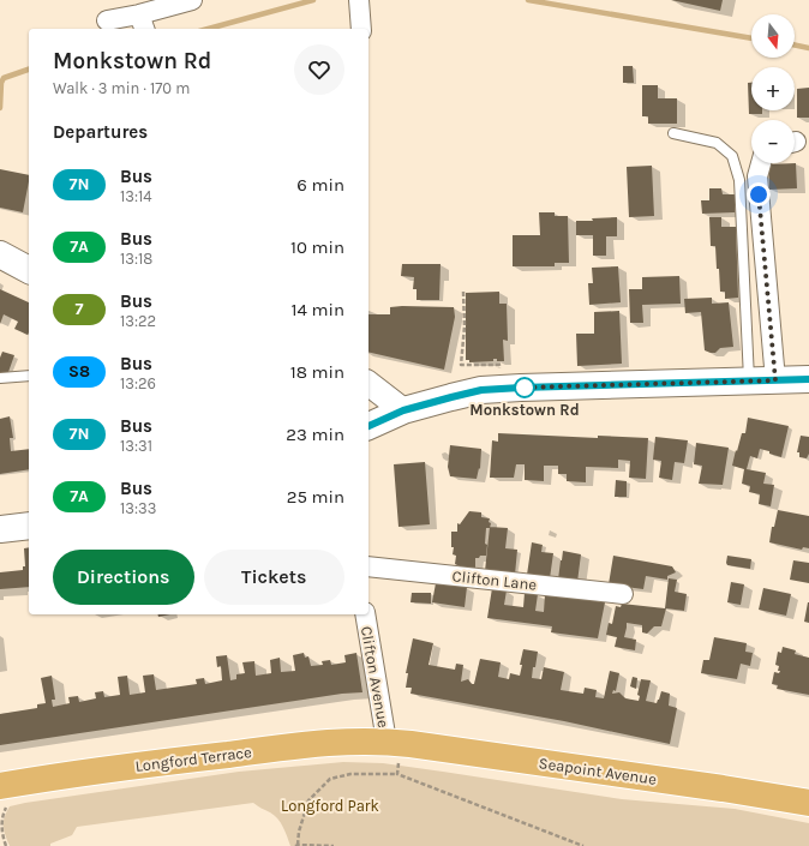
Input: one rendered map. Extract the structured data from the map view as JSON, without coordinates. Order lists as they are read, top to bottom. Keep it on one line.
{"streets":{"highway":["Longford Terrace","Seapoint Avenue"],"street":["Clifton Lane","Clifton Avenue"]},"crossings":[["Clifton Avenue","Longford Terrace"],["Clifton Avenue","Seapoint Avenue"],["Longford Terrace","Seapoint Avenue"]],"parks":["Longford Park"],"places":["Monkstown Rd"],"lines":["bus line 7N"],"north":"bottom","page":{"map_buttons":["+","−"],"heading":[["Monkstown Rd","Walk · 3 min · 170 m"],"Departures"],"list":[{"mark":"7N","name":"Bus","note":"13:14","value":"6 min"},{"mark":"7A","name":"Bus","note":"13:18","value":"10 min"},{"mark":"7","name":"Bus","note":"13:22","value":"14 min"},{"mark":"S8","name":"Bus","note":"13:26","value":"18 min"},{"mark":"7N","name":"Bus","note":"13:31","value":"23 min"},{"mark":"7A","name":"Bus","note":"13:33","value":"25 min"}],"buttons":["Directions","Tickets"]}}
